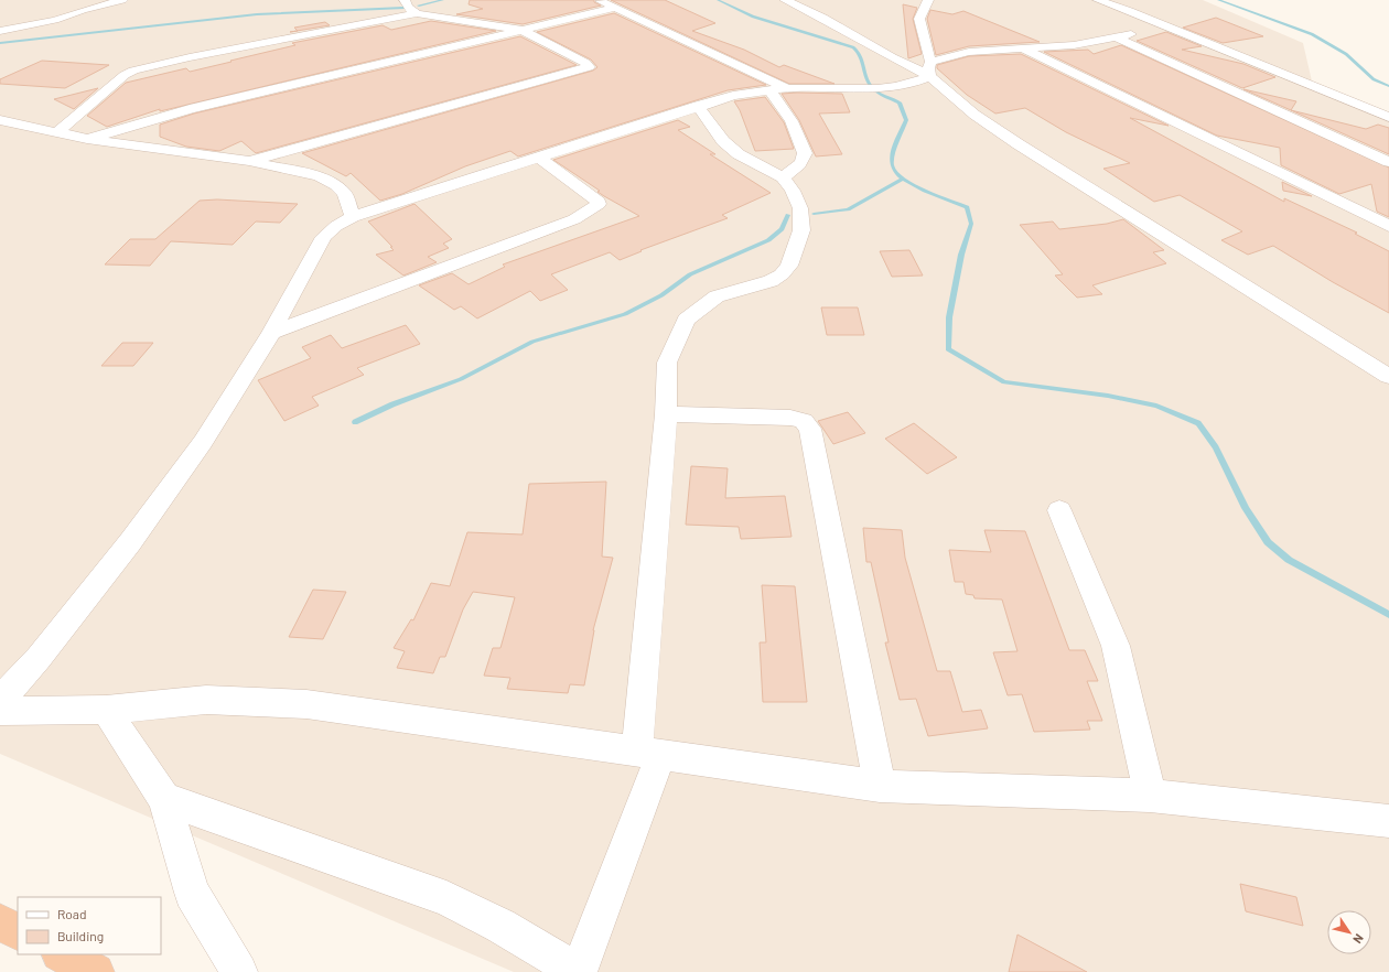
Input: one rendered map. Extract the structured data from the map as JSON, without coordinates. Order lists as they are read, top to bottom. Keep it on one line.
{"legend":["Road","Building"],"north":"bottom right"}
